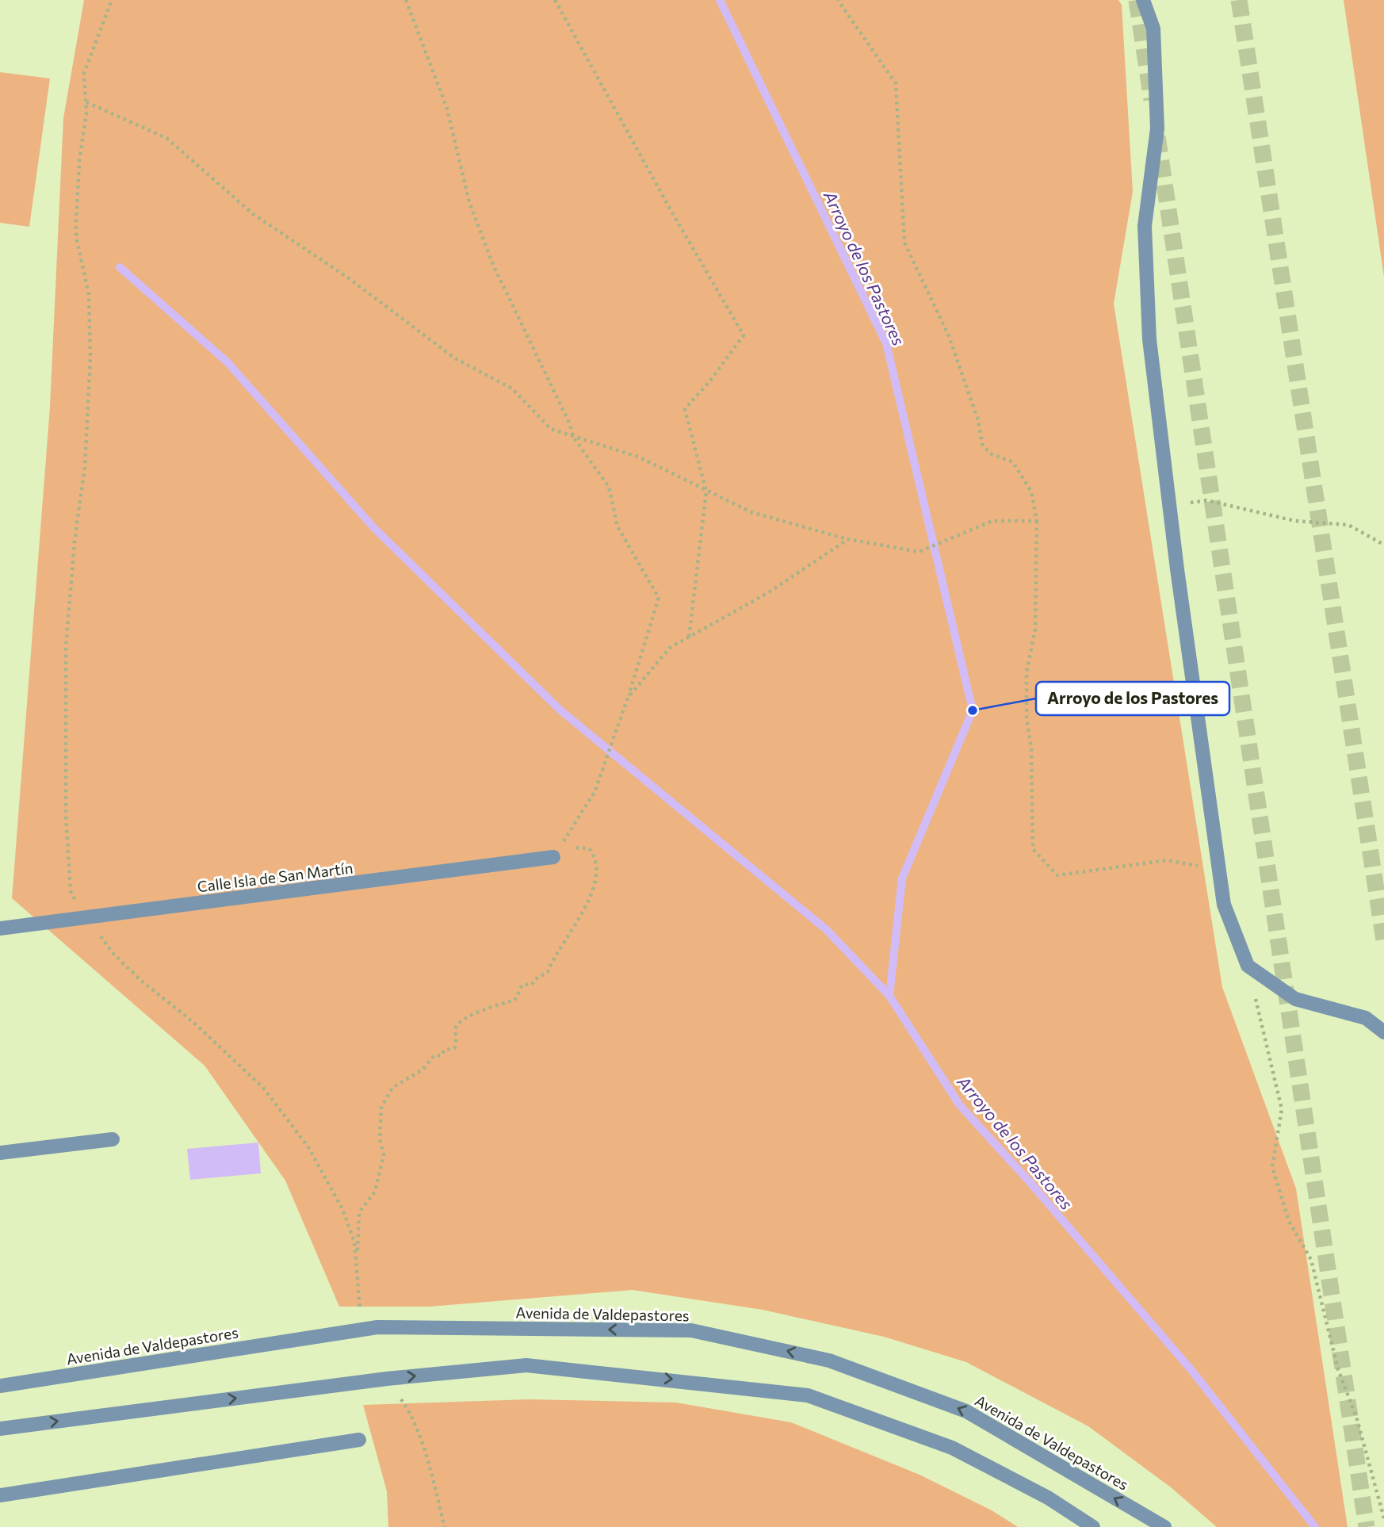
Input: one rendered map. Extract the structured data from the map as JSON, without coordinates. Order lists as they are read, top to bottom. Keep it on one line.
{"streets":{"street":["Calle Isla de San Martín","Avenida de Valdepastores"]},"water":["Arroyo de los Pastores"],"places":["Arroyo de los Pastores"]}
